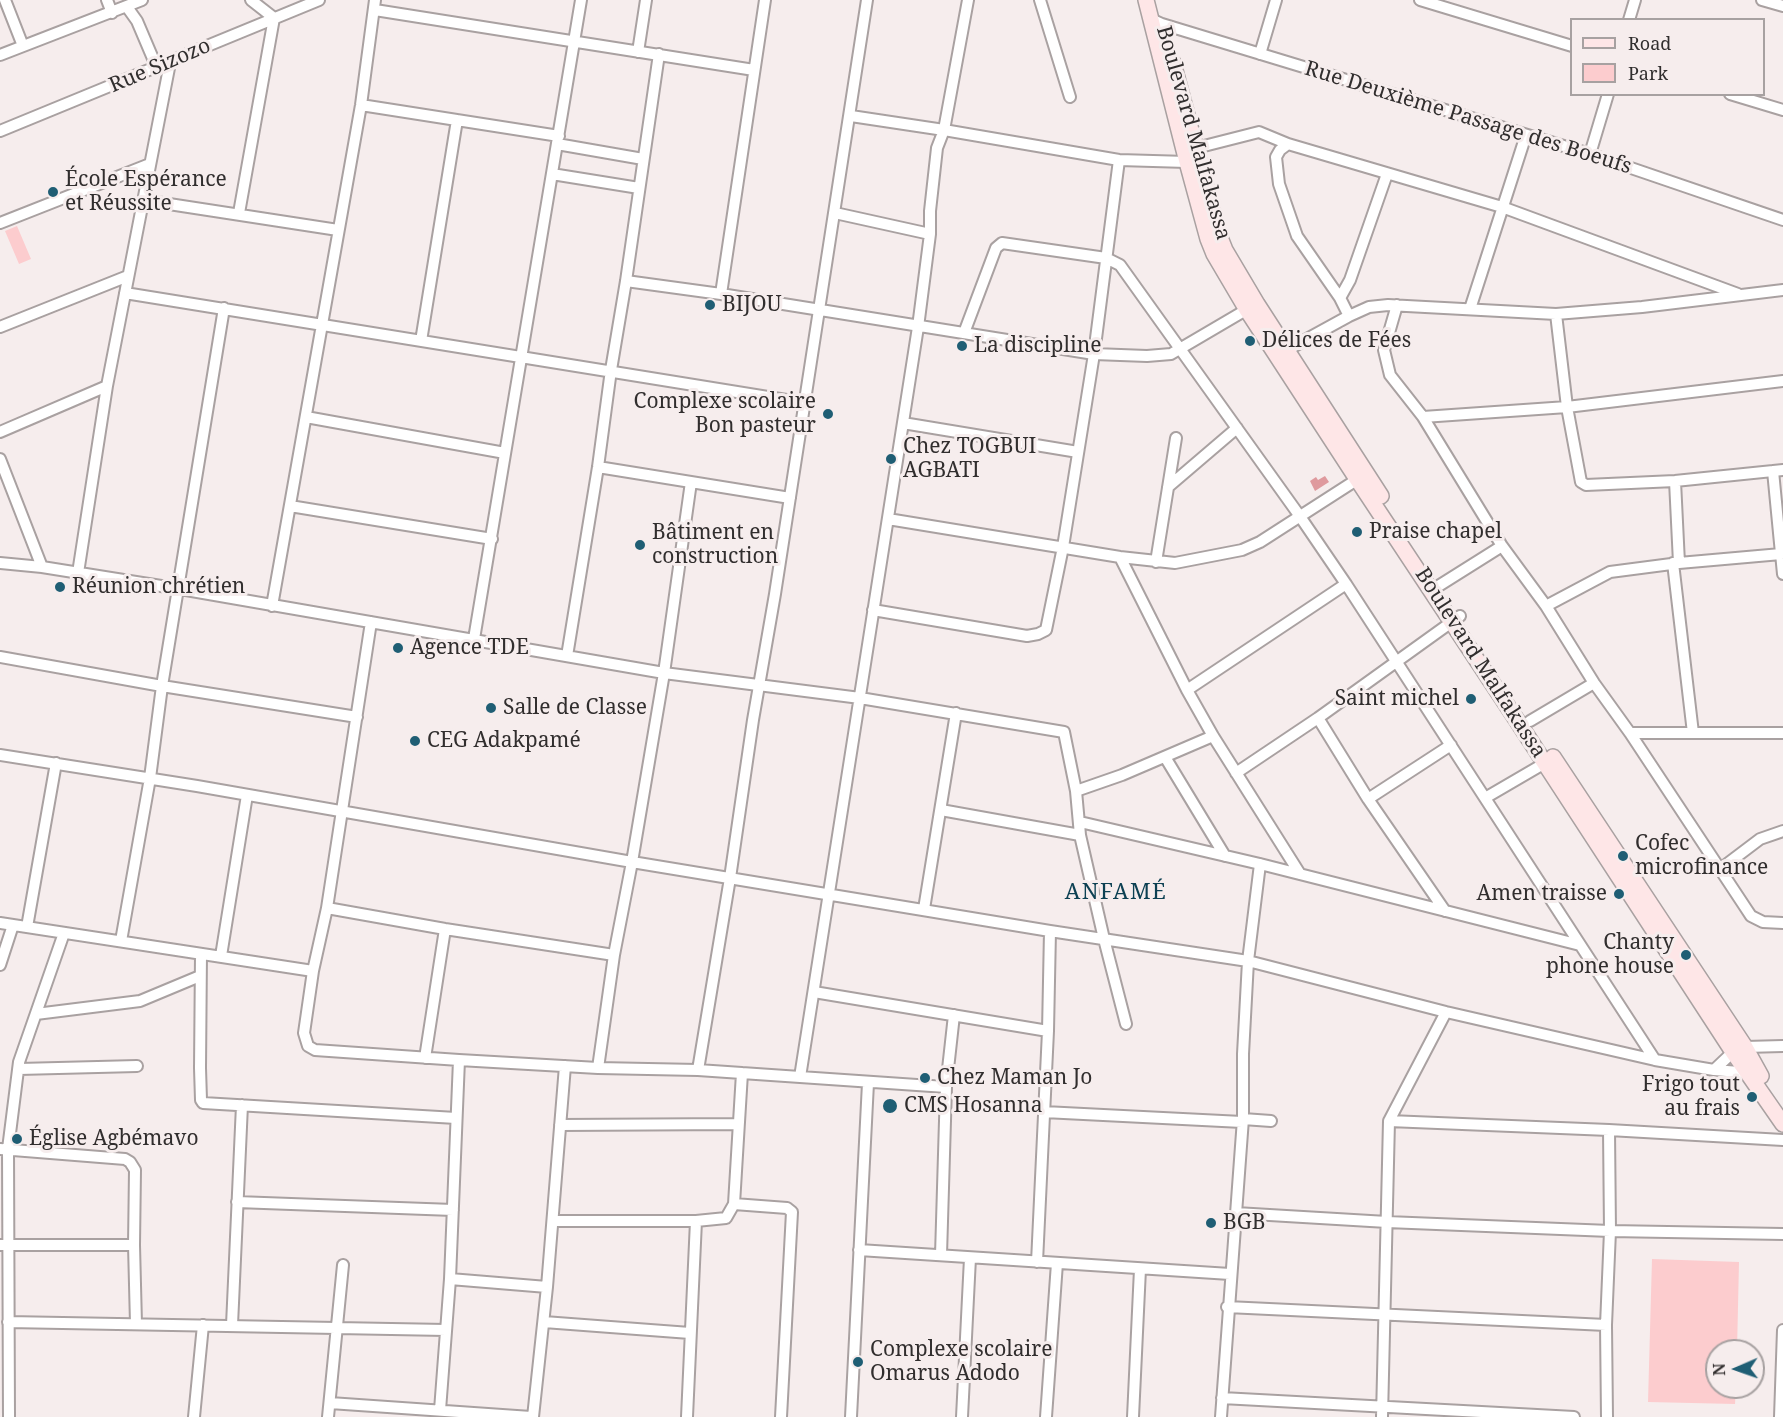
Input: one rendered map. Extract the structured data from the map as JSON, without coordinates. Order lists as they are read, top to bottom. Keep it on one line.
{"streets":{"main road":["Boulevard Malfakassa"],"street":["Rue Sizozo","Rue Deuxième Passage des Boeufs"]},"crossings":[["Rue Deuxième Passage des Boeufs","Boulevard Malfakassa"]],"districts":["ANFAMÉ"],"places":["École Espérance et Réussite","BIJOU","Délices de Fées","La discipline","Complexe scolaire Bon pasteur","Chez TOGBUI AGBATI","Praise chapel","Bâtiment en construction","Réunion chrétien","Agence TDE","Saint michel","Salle de Classe","CEG Adakpamé","Cofec microfinance","Amen traisse","Chanty phone house","Chez Maman Jo","Frigo tout au frais","CMS Hosanna","Église Agbémavo","BGB","Complexe scolaire Omarus Adodo"],"legend":["Road","Park"],"north":"left"}
